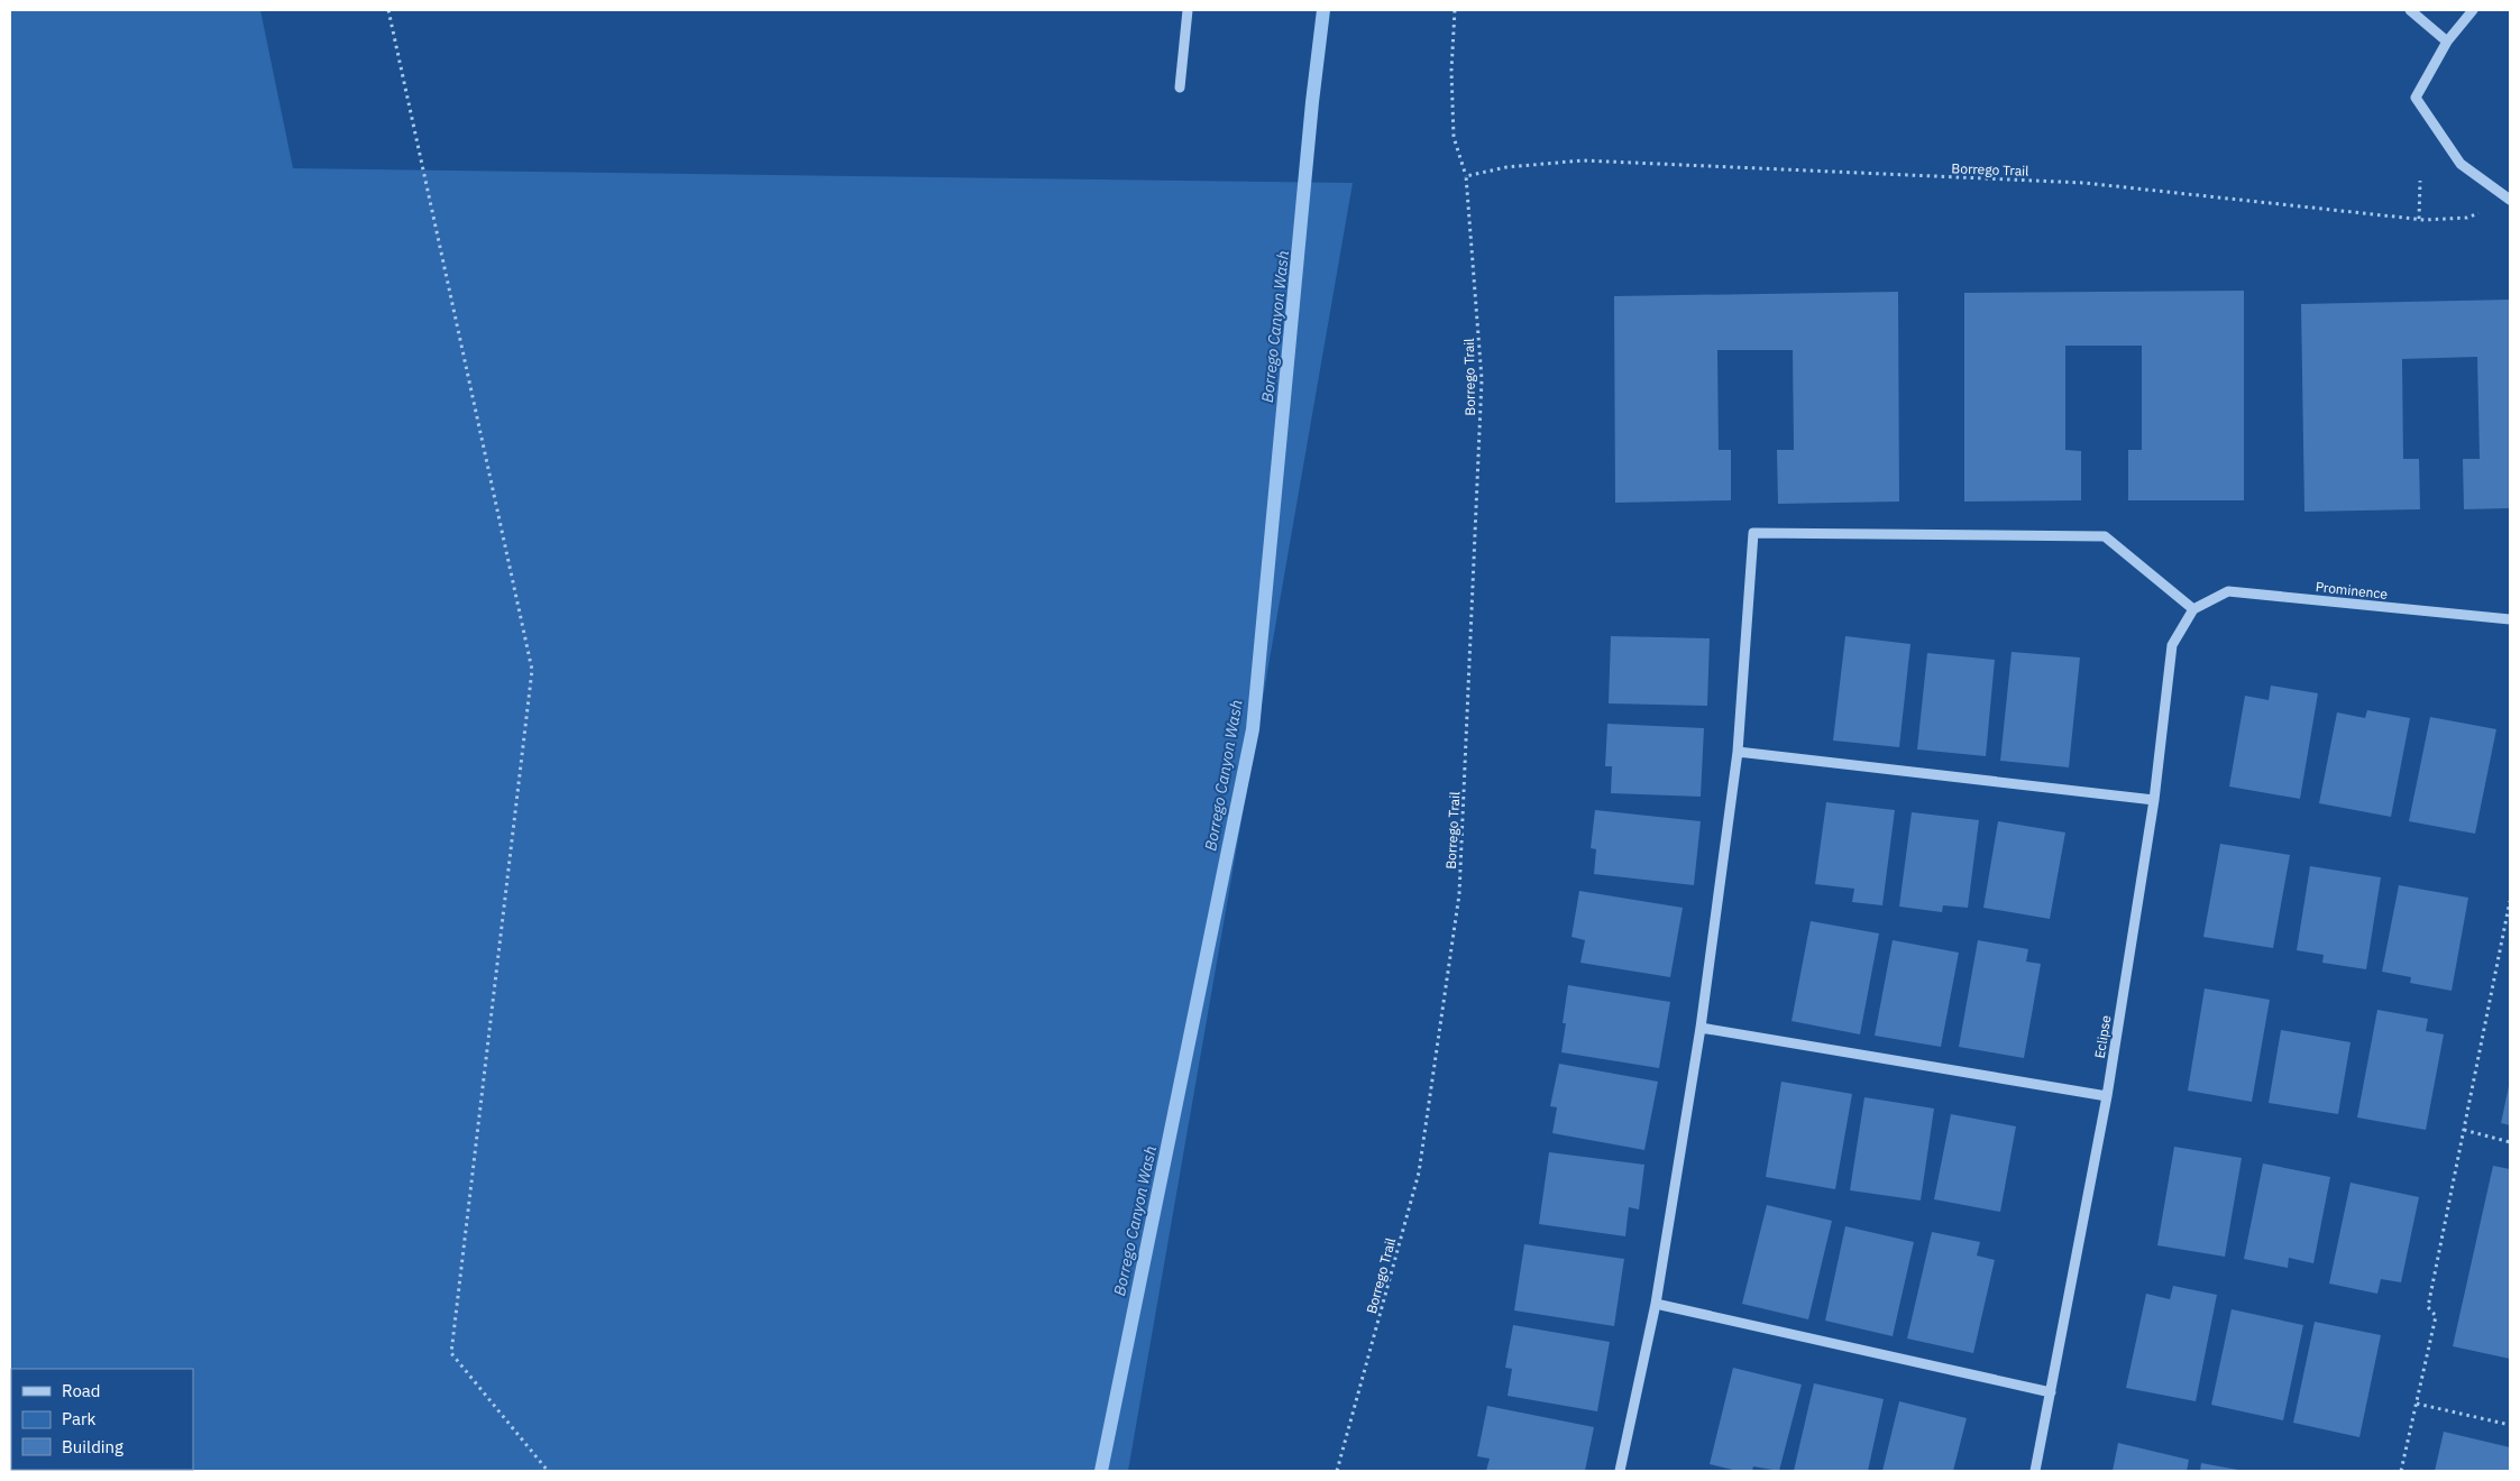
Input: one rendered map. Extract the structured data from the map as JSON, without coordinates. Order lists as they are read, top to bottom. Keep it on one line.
{"streets":{"street":["Prominence","Eclipse"],"path":["Borrego Trail"]},"crossings":[["Prominence","Eclipse"]],"water":["Borrego Canyon Wash"],"legend":["Road","Park","Building"]}
